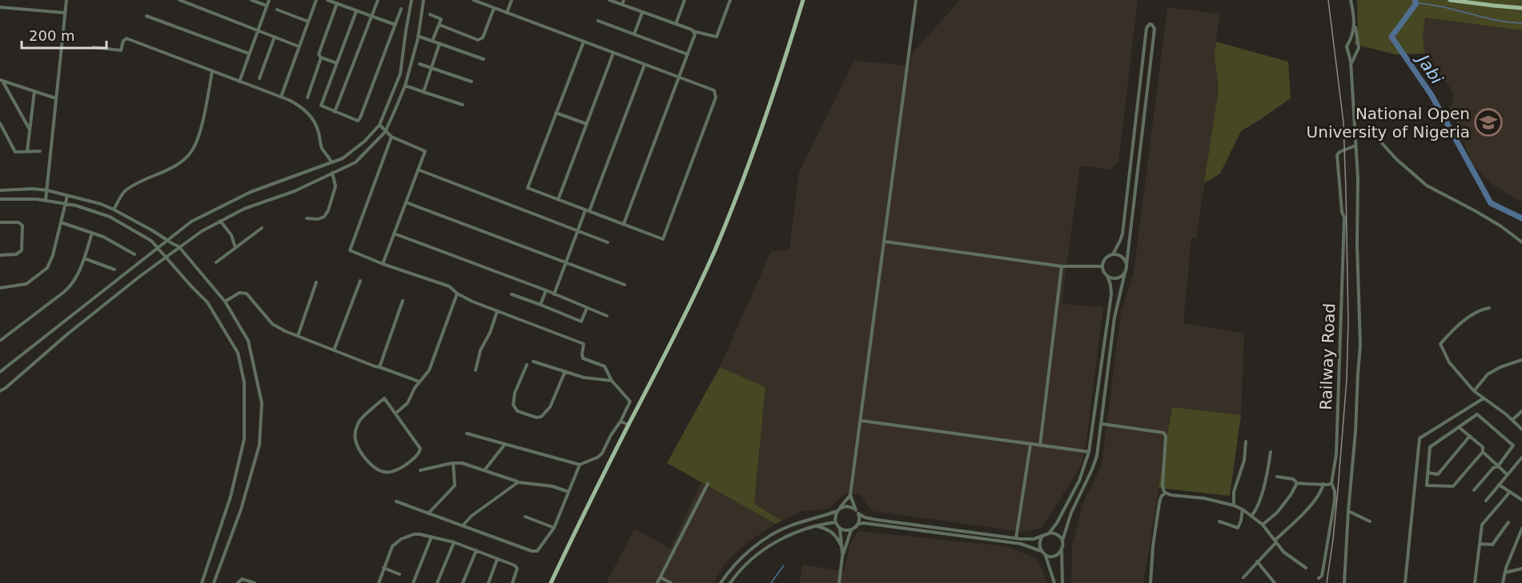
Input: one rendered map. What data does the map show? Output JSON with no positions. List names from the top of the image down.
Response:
{
  "streets": {
    "street": ["Railway Road"]
  },
  "water": ["Jabi"],
  "places": {
    "school or university": ["National Open University of Nigeria"]
  },
  "scale_bar": "200 m"
}
